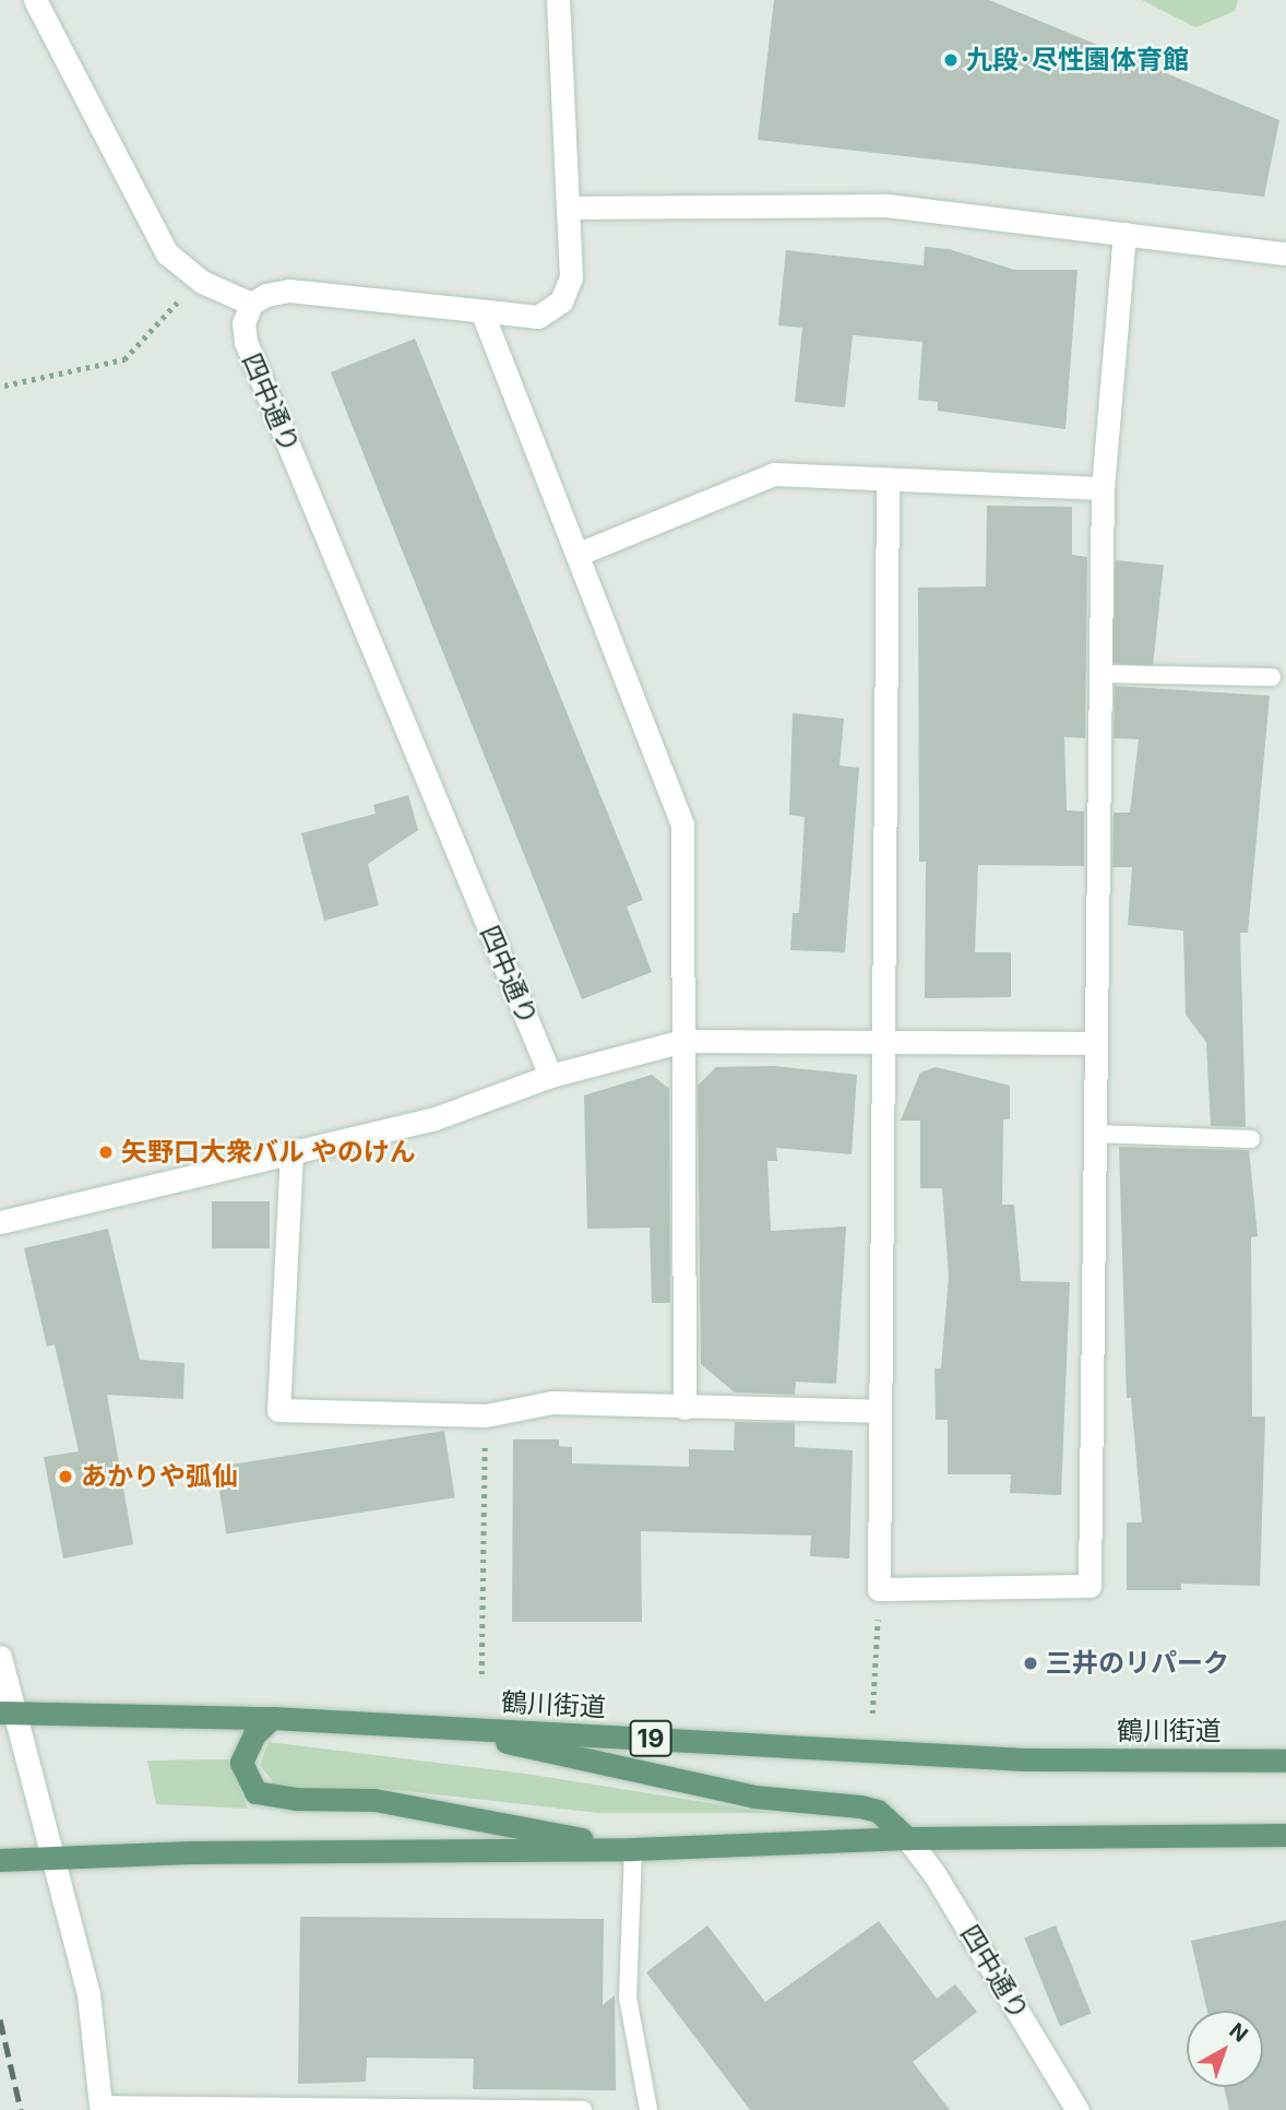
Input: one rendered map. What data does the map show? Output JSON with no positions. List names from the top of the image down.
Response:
{
  "streets": {
    "main road": ["鶴川街道", "19"],
    "street": ["四中通り"]
  },
  "crossings": [
    ["四中通り", "19"],
    ["鶴川街道", "19"]
  ],
  "places": [
    "九段･尽性園体育館",
    "矢野口大衆バル やのけん",
    "あかりや弧仙",
    "三井のリパーク"
  ],
  "north": "top right"
}
